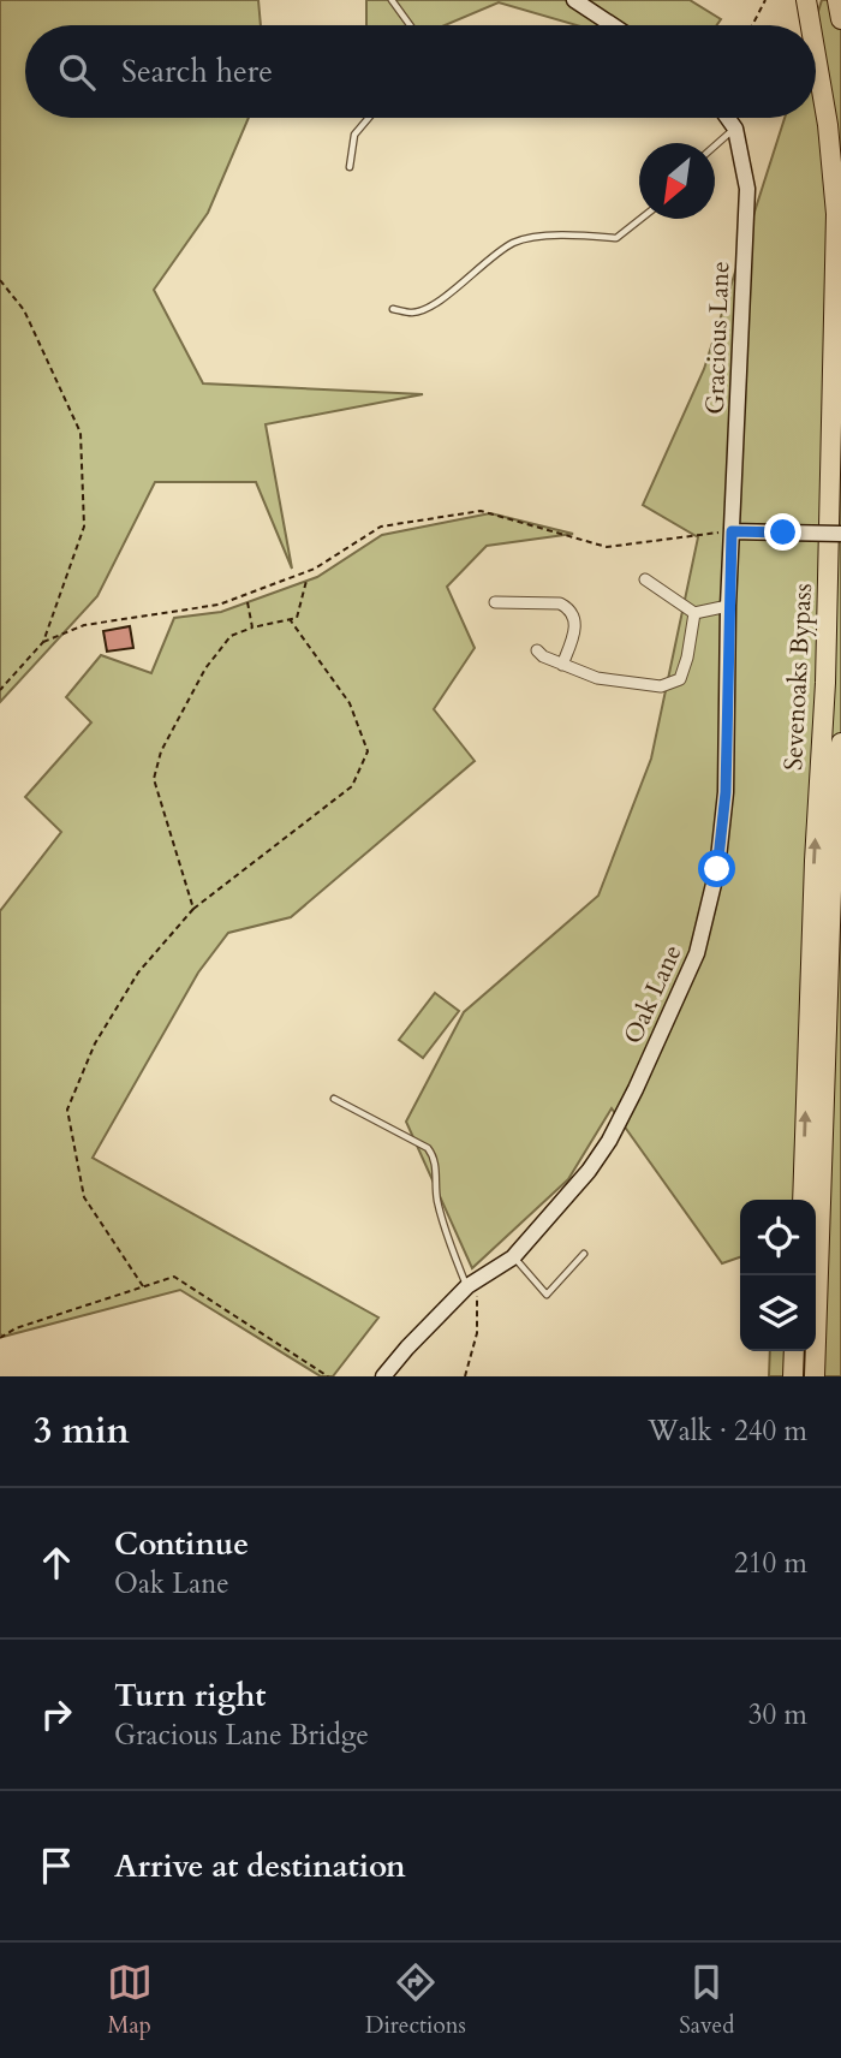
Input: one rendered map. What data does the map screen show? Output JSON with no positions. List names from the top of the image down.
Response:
{
  "streets": {
    "highway": ["Sevenoaks Bypass"],
    "street": ["Gracious Lane", "Oak Lane"]
  },
  "crossings": [
    ["Gracious Lane", "Oak Lane"]
  ],
  "north": "bottom left",
  "page": {
    "search": "Search here",
    "heading": ["3 min", "Walk · 240 m"],
    "list": [
      ["Continue", "Oak Lane", "210 m"],
      ["Turn right", "Gracious Lane Bridge", "30 m"],
      "Arrive at destination"
    ],
    "nav": ["Map", "Directions", "Saved"]
  }
}
